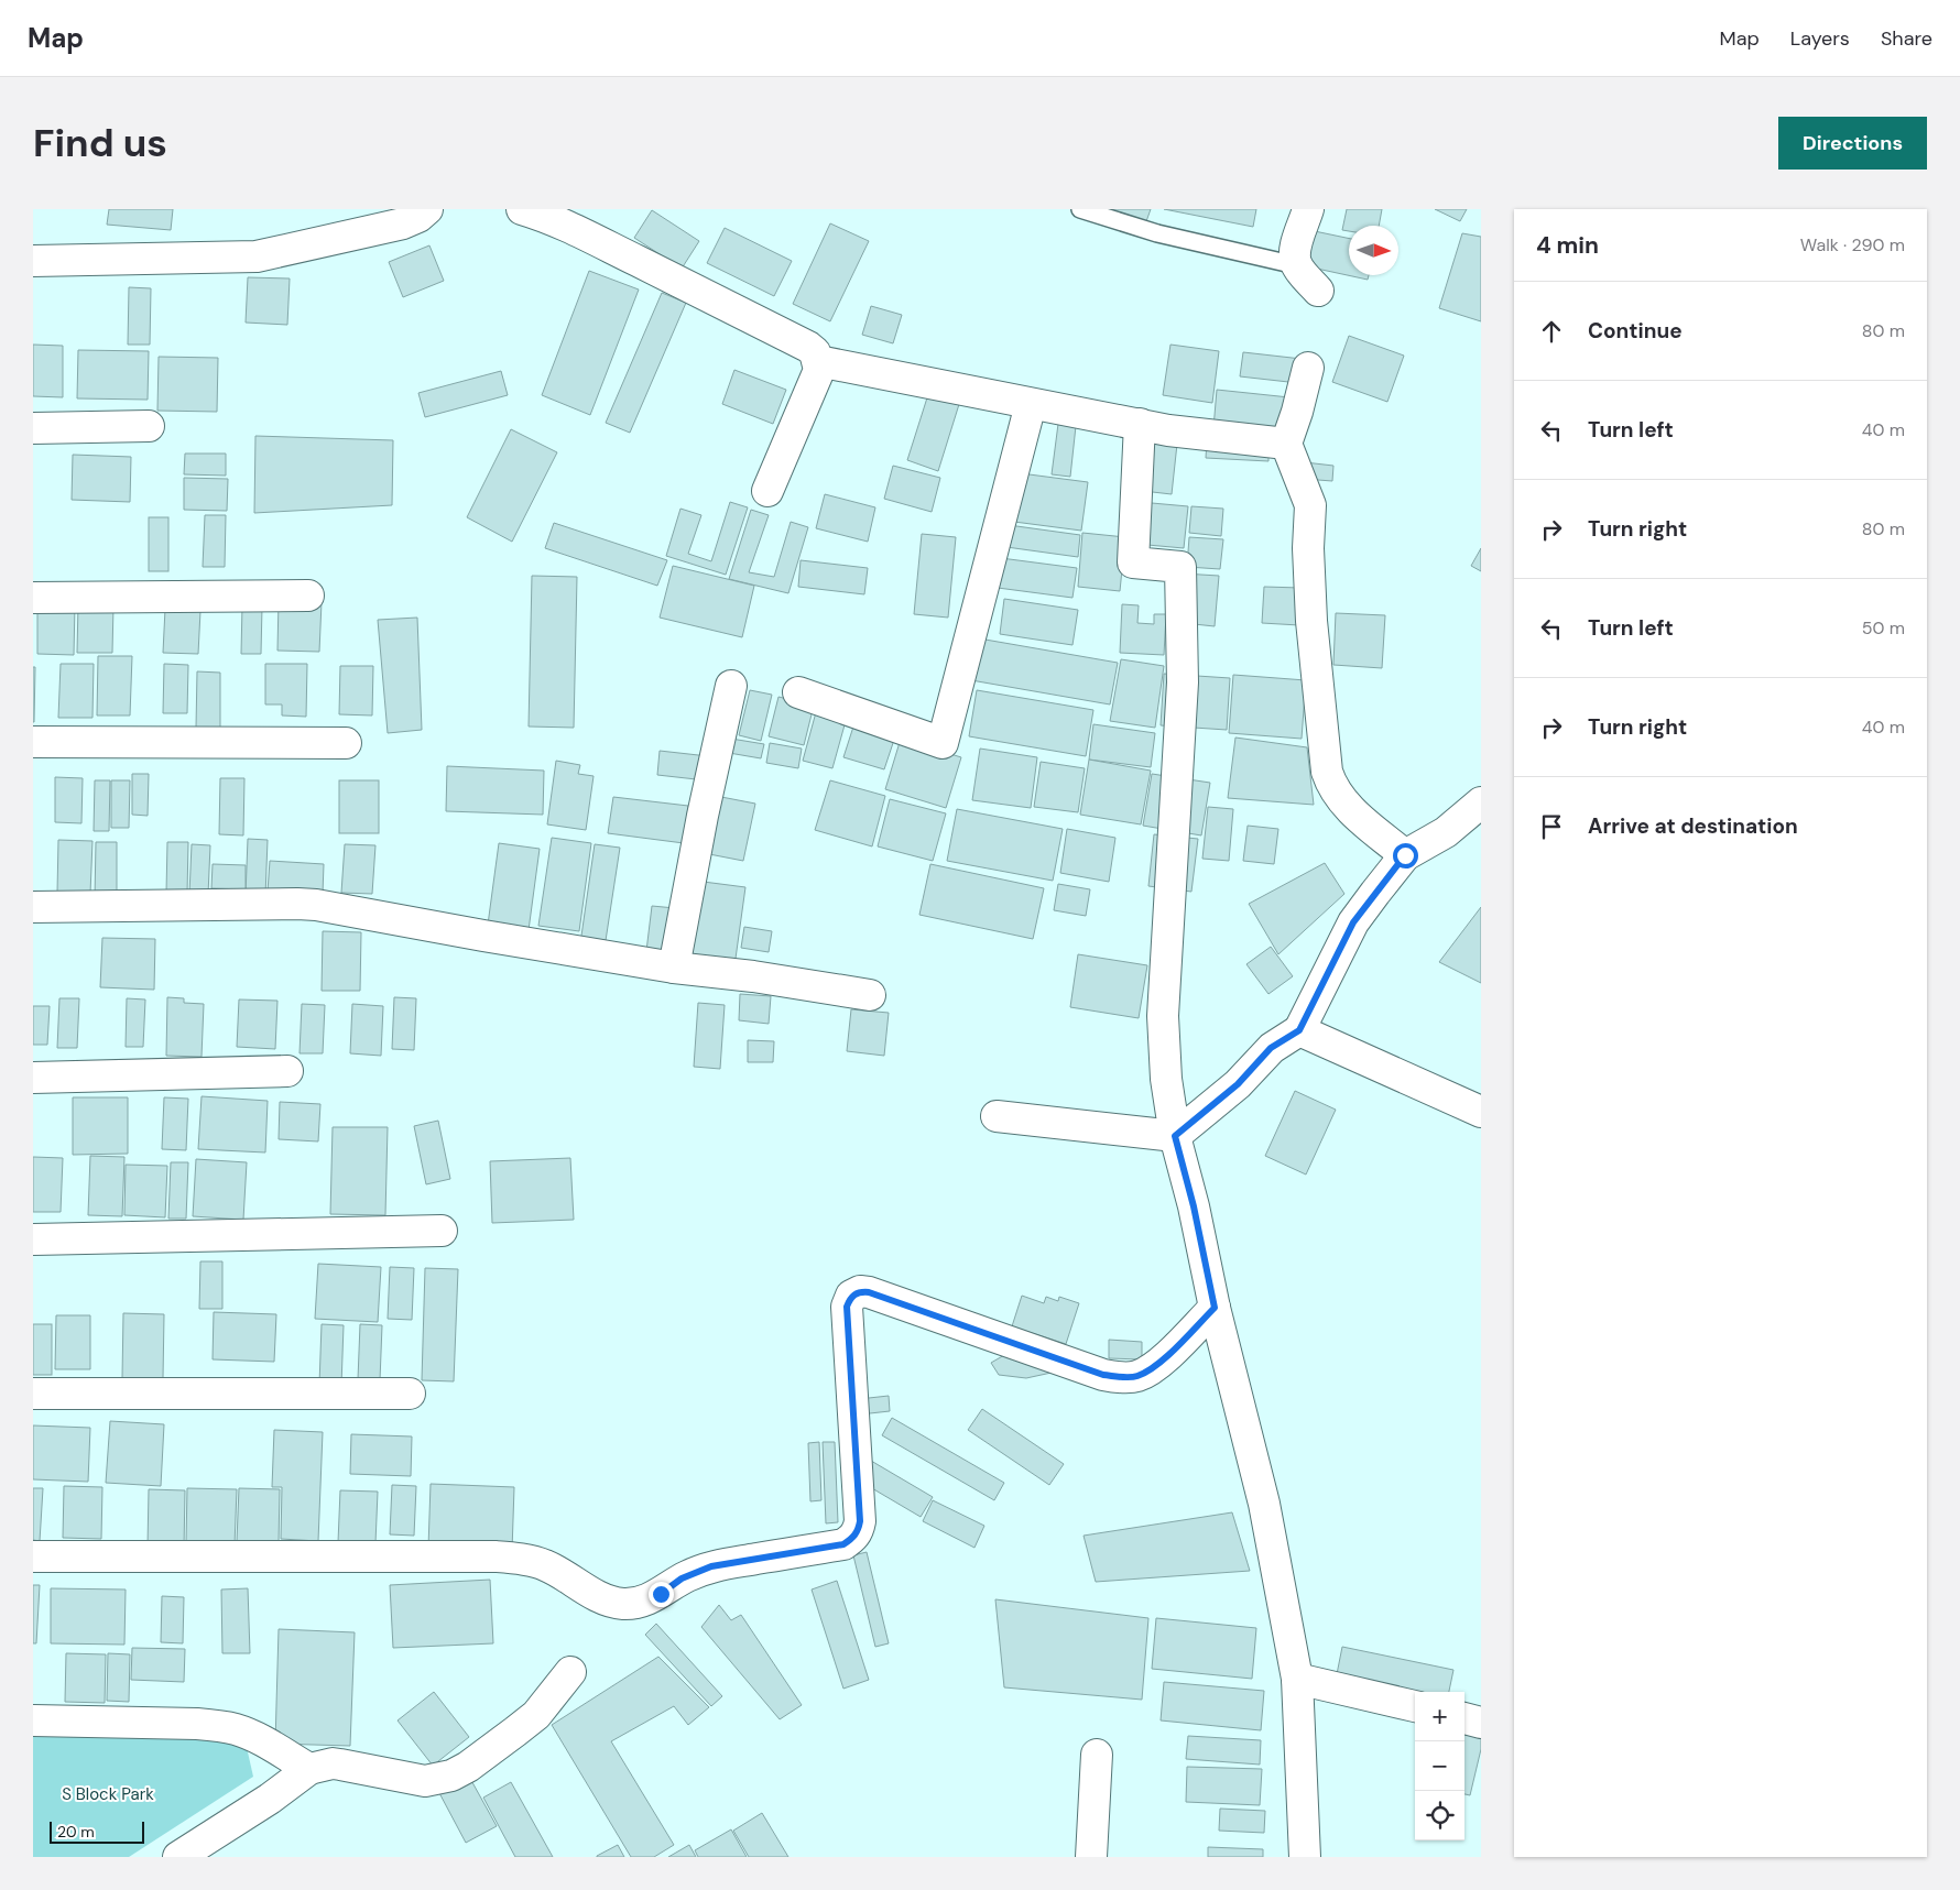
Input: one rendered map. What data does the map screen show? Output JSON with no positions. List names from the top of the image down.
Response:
{
  "parks": ["S Block Park"],
  "scale_bar": "20 m",
  "north": "right",
  "page": {
    "header": "Map",
    "nav": ["Map", "Layers", "Share"],
    "buttons": "Directions",
    "title": "Find us",
    "heading": ["4 min", "Walk · 290 m"],
    "list": [
      ["Continue", "80 m"],
      ["Turn left", "40 m"],
      ["Turn right", "80 m"],
      ["Turn left", "50 m"],
      ["Turn right", "40 m"],
      "Arrive at destination"
    ],
    "map_buttons": ["+", "−"],
    "scale": "20 m"
  }
}
